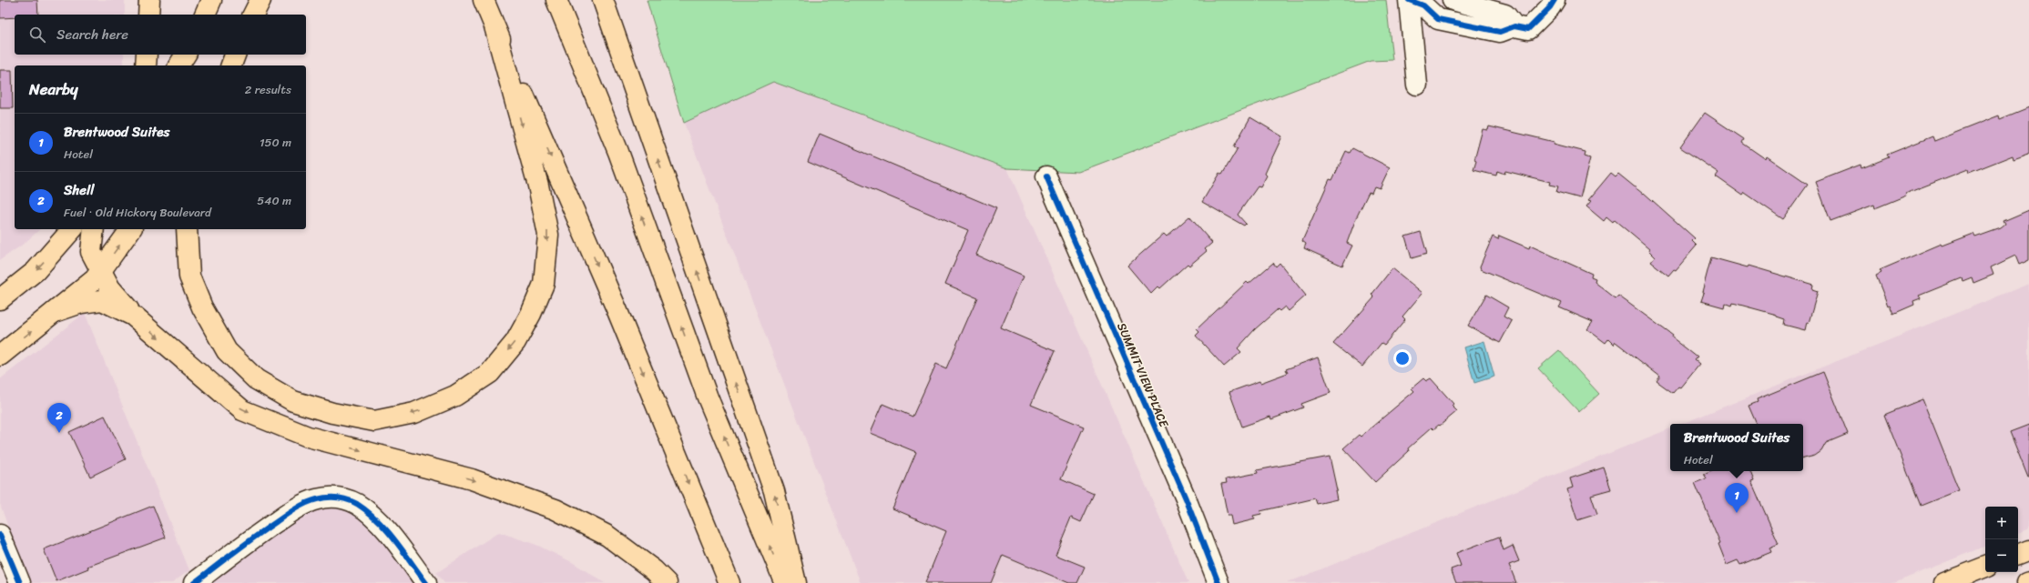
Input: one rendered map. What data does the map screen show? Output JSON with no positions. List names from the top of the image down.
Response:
{
  "streets": {
    "street": ["SUMMIT VIEW PLACE"]
  },
  "page": {
    "search": "Search here",
    "heading": ["Nearby", "2 results"],
    "list": [
      {
        "mark": "1",
        "name": "Brentwood Suites",
        "note": "Hotel",
        "value": "150 m"
      },
      {
        "mark": "2",
        "name": "Shell",
        "note": "Fuel · Old Hickory Boulevard",
        "value": "540 m"
      }
    ],
    "pins": ["2", "1"],
    "popup": ["Brentwood Suites", "Hotel"],
    "map_buttons": ["+", "−"]
  }
}
